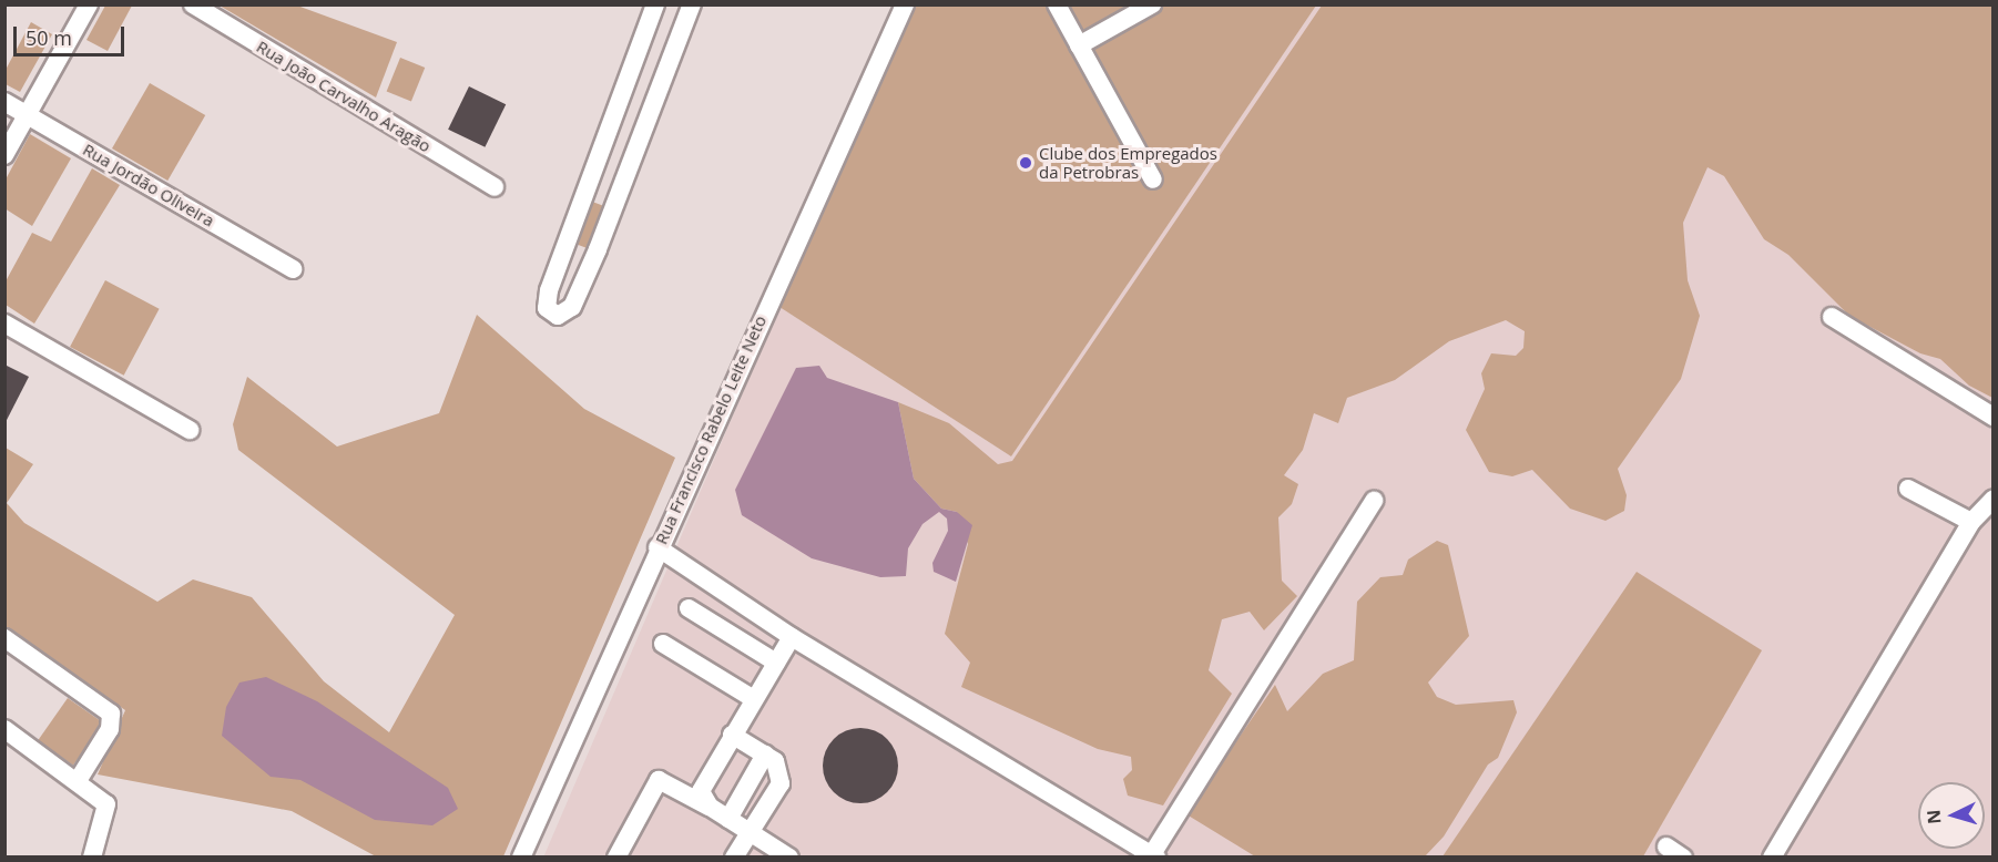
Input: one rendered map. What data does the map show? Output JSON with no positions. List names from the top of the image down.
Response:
{
  "streets": {
    "street": ["Rua João Carvalho Aragão", "Rua Jordão Oliveira", "Rua Francisco Rabelo Leite Neto"]
  },
  "places": ["Clube dos Empregados da Petrobras"],
  "scale_bar": "50 m",
  "north": "left"
}
